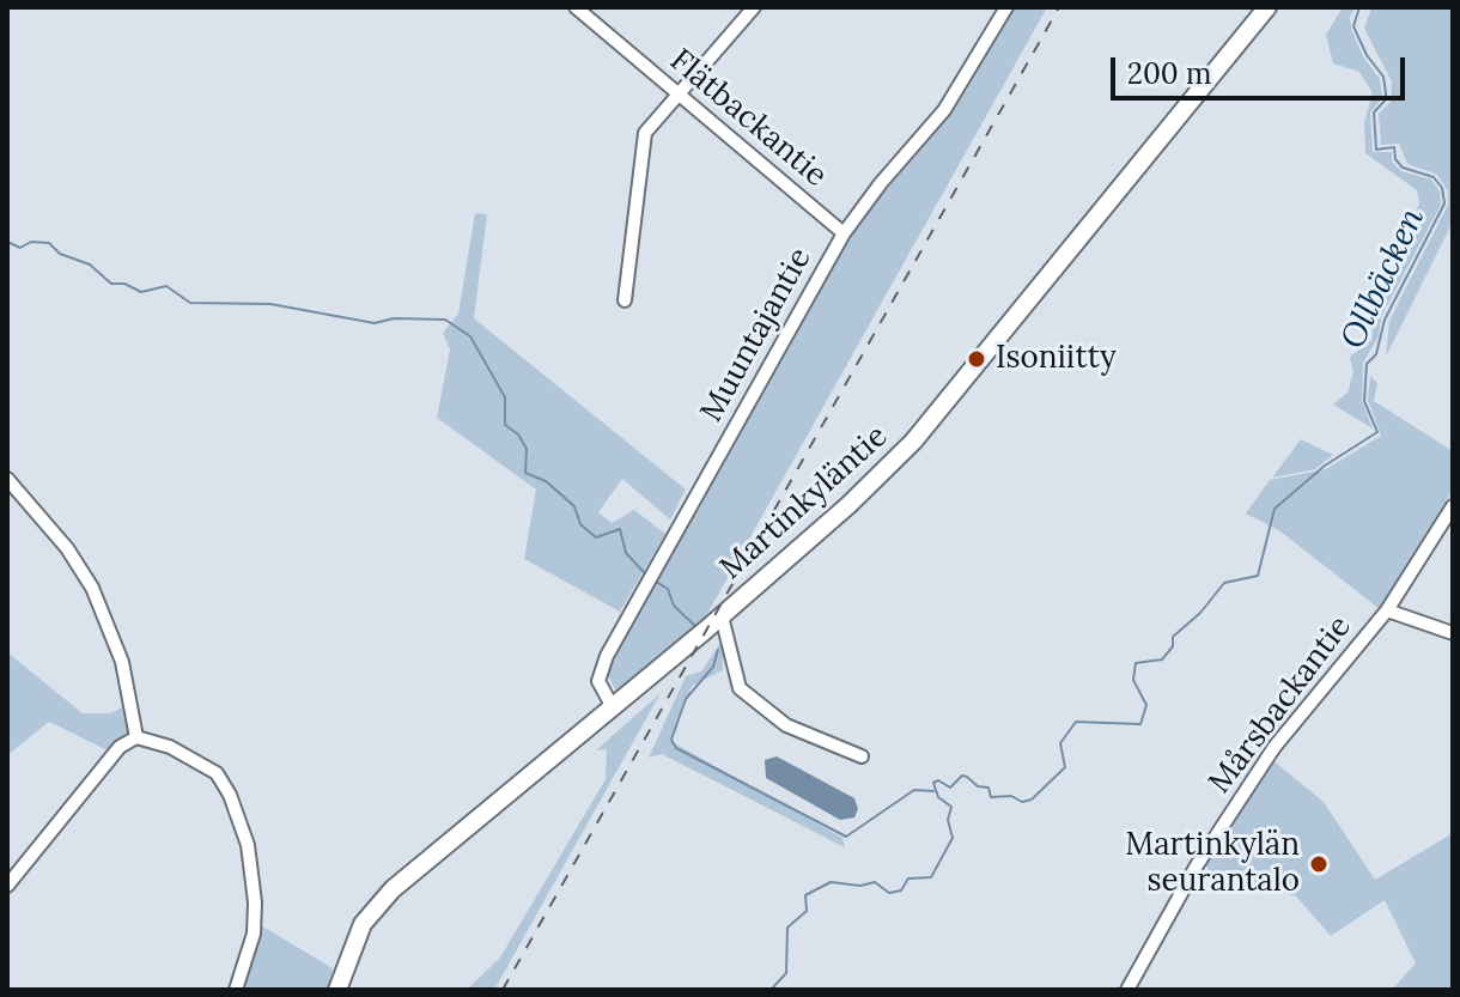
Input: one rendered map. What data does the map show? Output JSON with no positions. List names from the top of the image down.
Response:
{
  "streets": {
    "street": [
      "Flätbackantie",
      "Muuntajantie",
      "Martinkyläntie",
      "Mårsbackantie"
    ]
  },
  "crossings": [
    ["Flätbackantie", "Muuntajantie"],
    ["Muuntajantie", "Martinkyläntie"]
  ],
  "water": ["Ollbäcken"],
  "places": ["Isoniitty", "Martinkylän seurantalo"],
  "scale_bar": "200 m"
}
